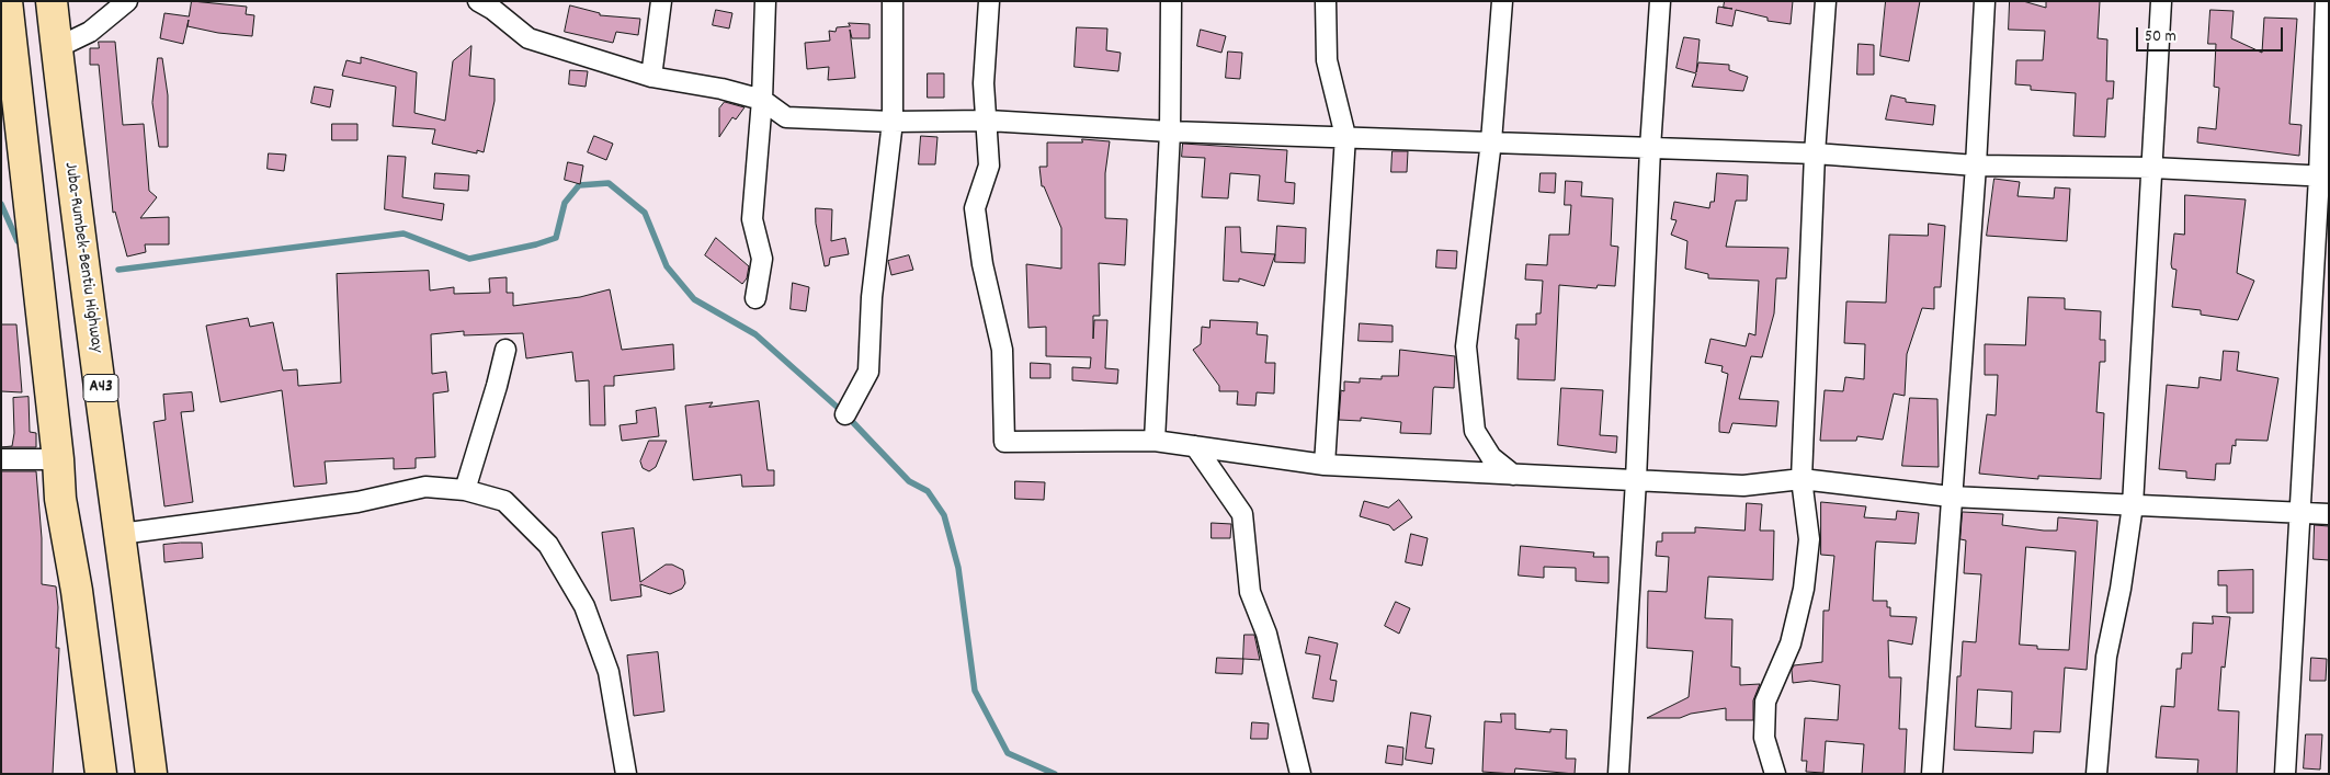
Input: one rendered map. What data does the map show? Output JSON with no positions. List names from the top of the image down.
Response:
{
  "streets": {
    "highway": ["Juba-Rumbek-Bentiu Highway", "A43"]
  },
  "scale_bar": "50 m"
}
